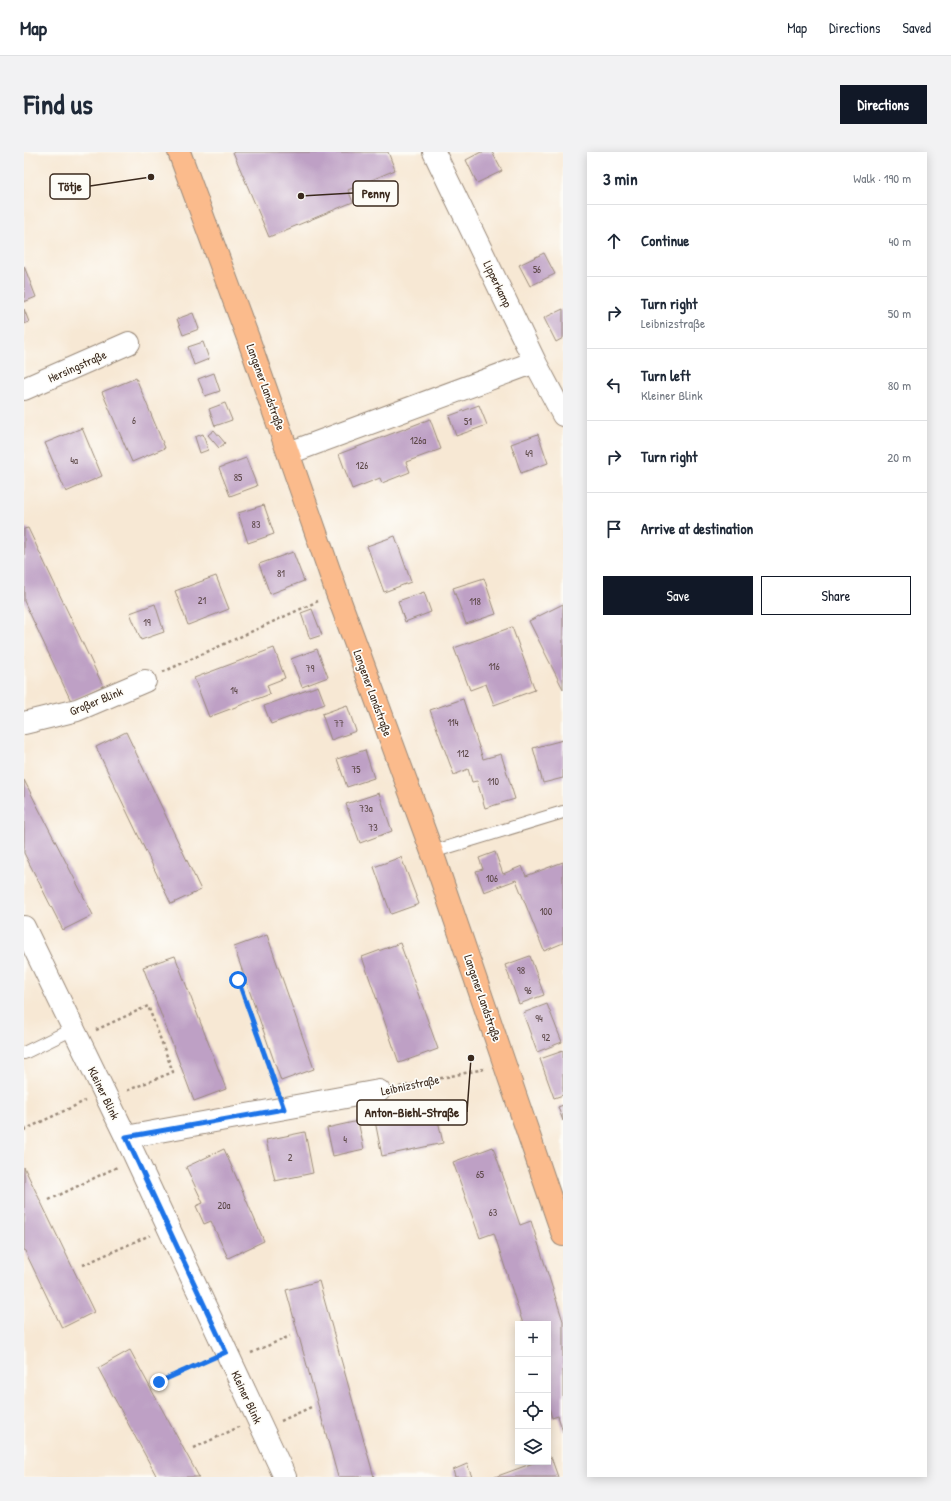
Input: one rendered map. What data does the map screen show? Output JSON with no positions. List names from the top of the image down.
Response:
{
  "streets": {
    "main road": ["Langener Landstraße"],
    "street": [
      "Lipperkamp",
      "Hersingstraße",
      "Großer Blink",
      "Leibnizstraße",
      "Kleiner Blink"
    ]
  },
  "crossings": [
    ["Langener Landstraße", "Leibnizstraße"],
    ["Leibnizstraße", "Kleiner Blink"]
  ],
  "places": ["Tötje", "Penny", "Anton-Biehl-Straße"],
  "house_numbers": [
    "56",
    "6",
    "51",
    "126a",
    "49",
    "4a",
    "126",
    "85",
    "83",
    "81",
    "21",
    "118",
    "19",
    "116",
    "79",
    "14",
    "114",
    "77",
    "112",
    "75",
    "110",
    "73a",
    "73",
    "106",
    "100",
    "98",
    "96",
    "94",
    "92",
    "4",
    "2",
    "65",
    "20a",
    "63"
  ],
  "page": {
    "header": "Map",
    "nav": ["Map", "Directions", "Saved"],
    "title": "Find us",
    "buttons": [
      "Directions",
      ["Save", "Share"]
    ],
    "heading": ["3 min", "Walk · 190 m"],
    "list": [
      ["Continue", "40 m"],
      ["Turn right", "Leibnizstraße", "50 m"],
      ["Turn left", "Kleiner Blink", "80 m"],
      ["Turn right", "20 m"],
      "Arrive at destination"
    ],
    "map_buttons": ["+", "−"]
  }
}
